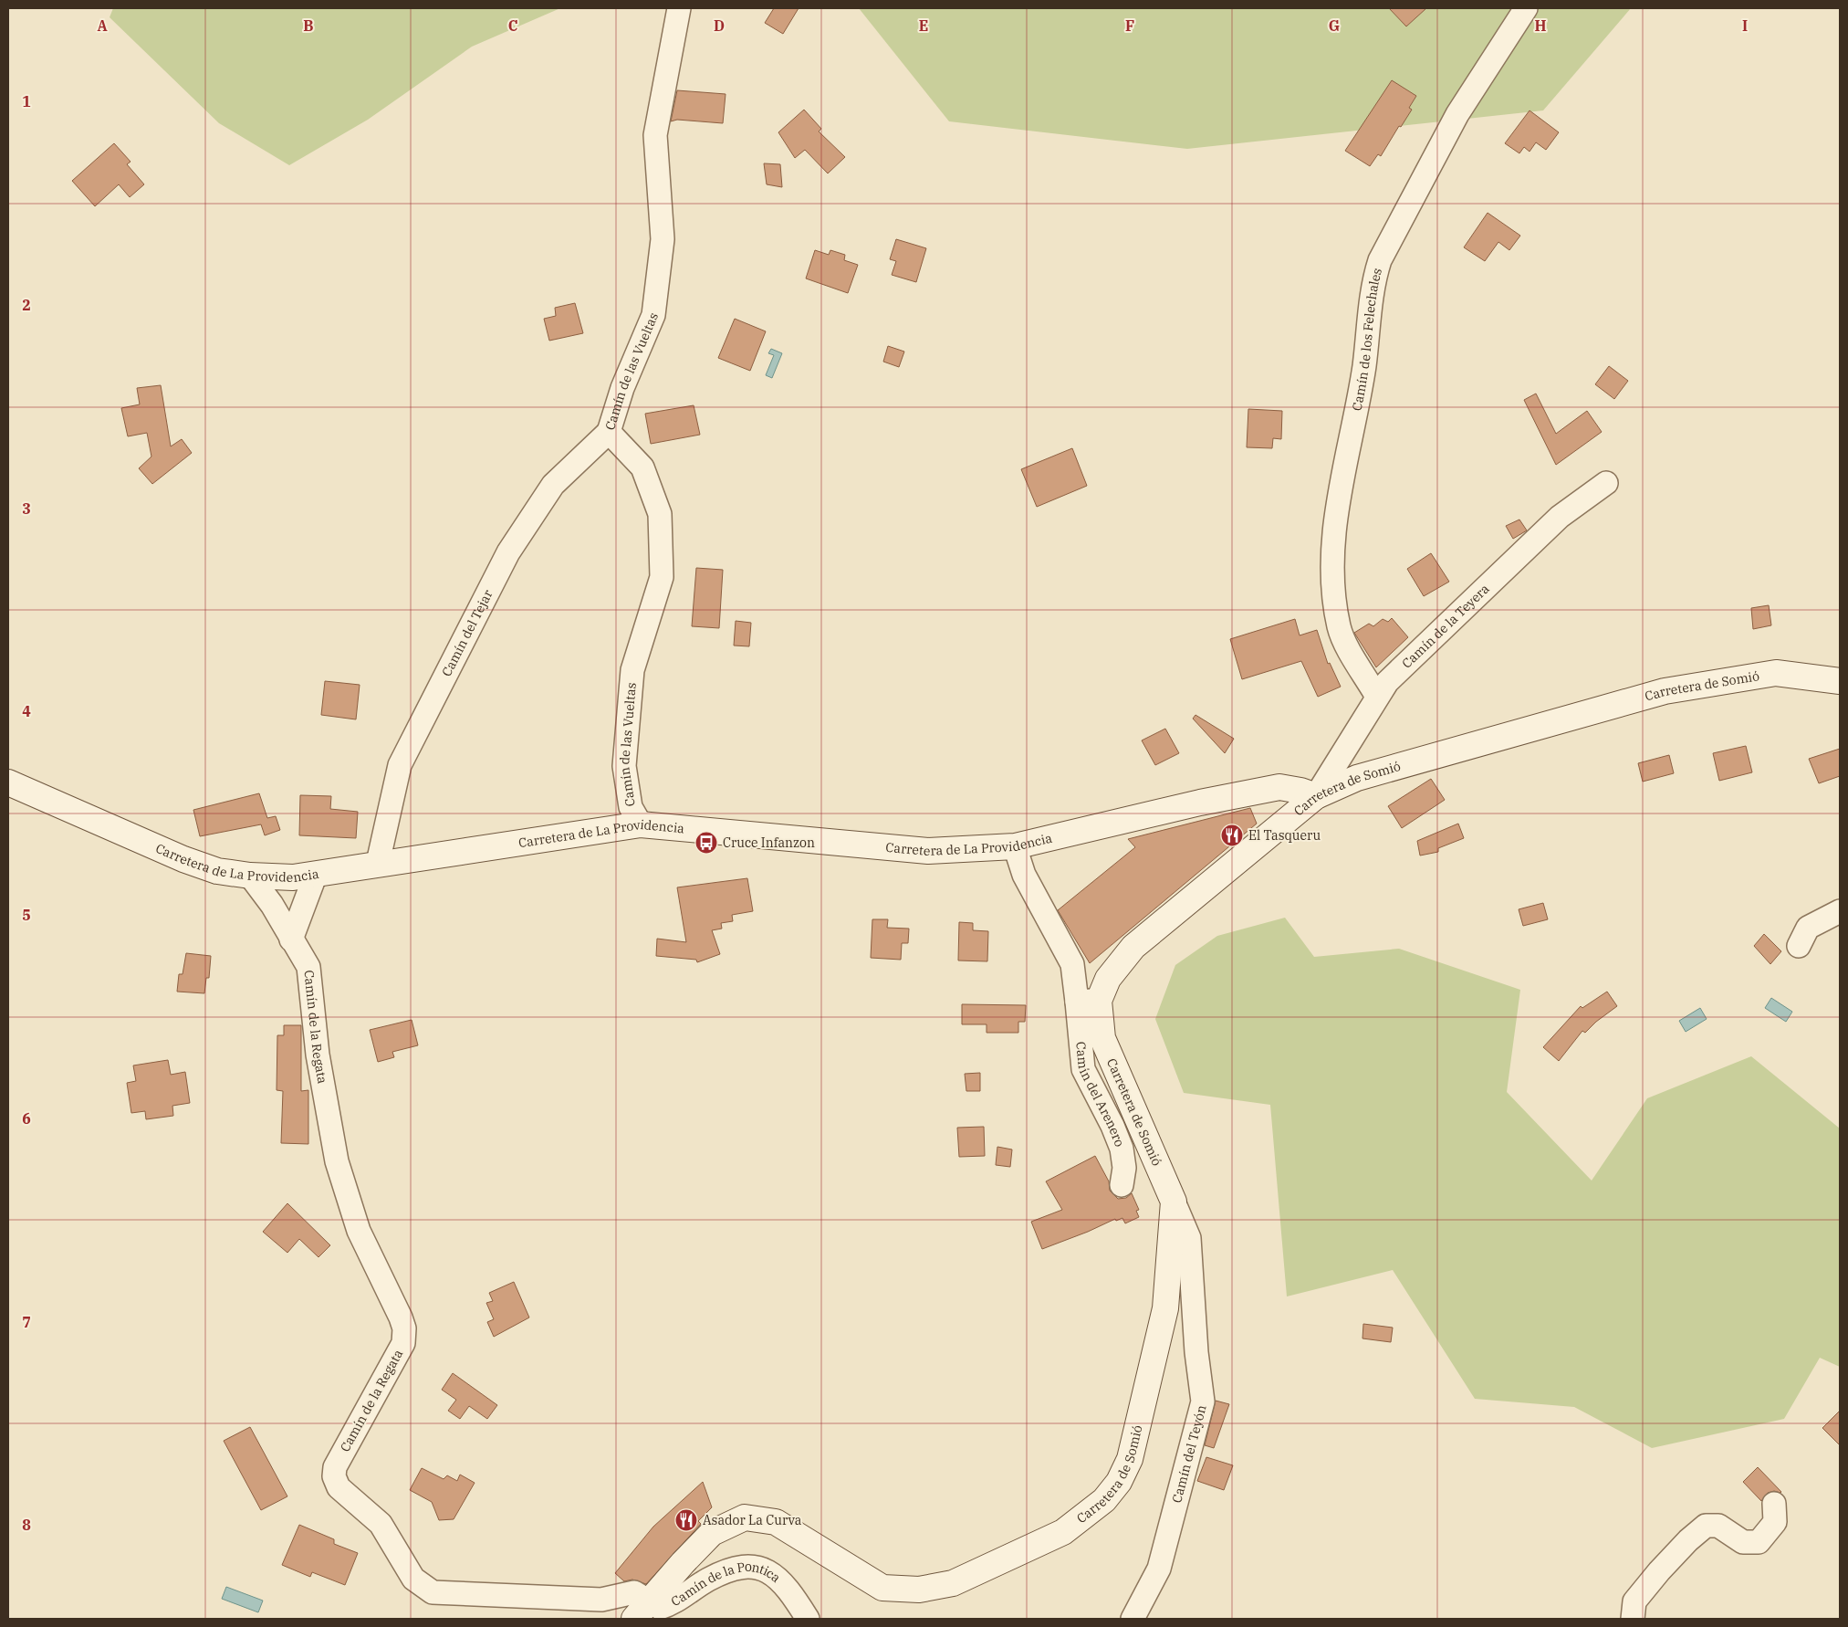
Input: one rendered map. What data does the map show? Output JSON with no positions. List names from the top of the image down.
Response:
{
  "streets": {
    "street": [
      "Camín de los Felechales",
      "Camín de las Vueltas",
      "Camín de la Teyera",
      "Camín del Tejar",
      "Carretera de Somió",
      "Carretera de La Providencia",
      "Camín de la Regata",
      "Camín del Arenero",
      "Camín del Teyón",
      "Camín de la Pontica"
    ]
  },
  "crossings": [
    ["Camín de los Felechales", "Camín de la Teyera"],
    ["Camín de las Vueltas", "Camín del Tejar"],
    ["Camín de las Vueltas", "Carretera de La Providencia"],
    ["Camín de la Teyera", "Carretera de Somió"],
    ["Camín de la Teyera", "Carretera de La Providencia"],
    ["Camín del Tejar", "Carretera de La Providencia"],
    ["Carretera de Somió", "Carretera de La Providencia"],
    ["Carretera de Somió", "Camín de la Regata"],
    ["Carretera de Somió", "Camín del Arenero"],
    ["Carretera de Somió", "Camín del Teyón"],
    ["Carretera de Somió", "Camín de la Pontica"],
    ["Carretera de La Providencia", "Camín de la Regata"],
    ["Carretera de La Providencia", "Camín del Arenero"],
    ["Camín de la Regata", "Camín de la Pontica"]
  ],
  "places": {
    "restaurant": ["El Tasqueru", "Asador La Curva"],
    "bus stop": ["Cruce Infanzon"]
  },
  "grid": {
    "columns": [
      "A",
      "B",
      "C",
      "D",
      "E",
      "F",
      "G",
      "H",
      "I"
    ],
    "rows": [
      "1",
      "2",
      "3",
      "4",
      "5",
      "6",
      "7",
      "8"
    ]
  }
}
